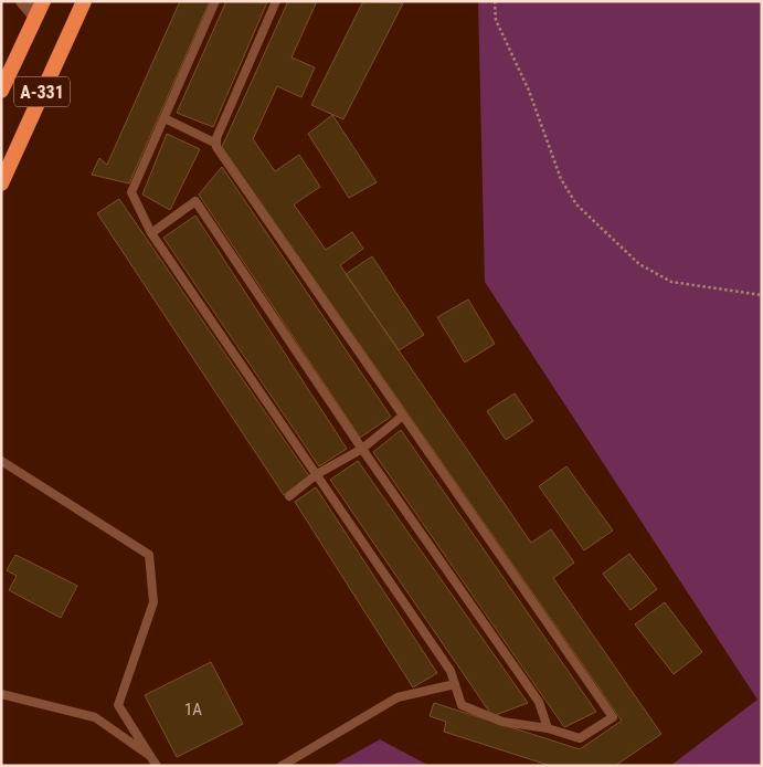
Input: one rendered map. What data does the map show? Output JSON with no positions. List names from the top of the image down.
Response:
{
  "streets": {
    "highway": ["А-331"]
  },
  "house_numbers": ["1А"]
}
